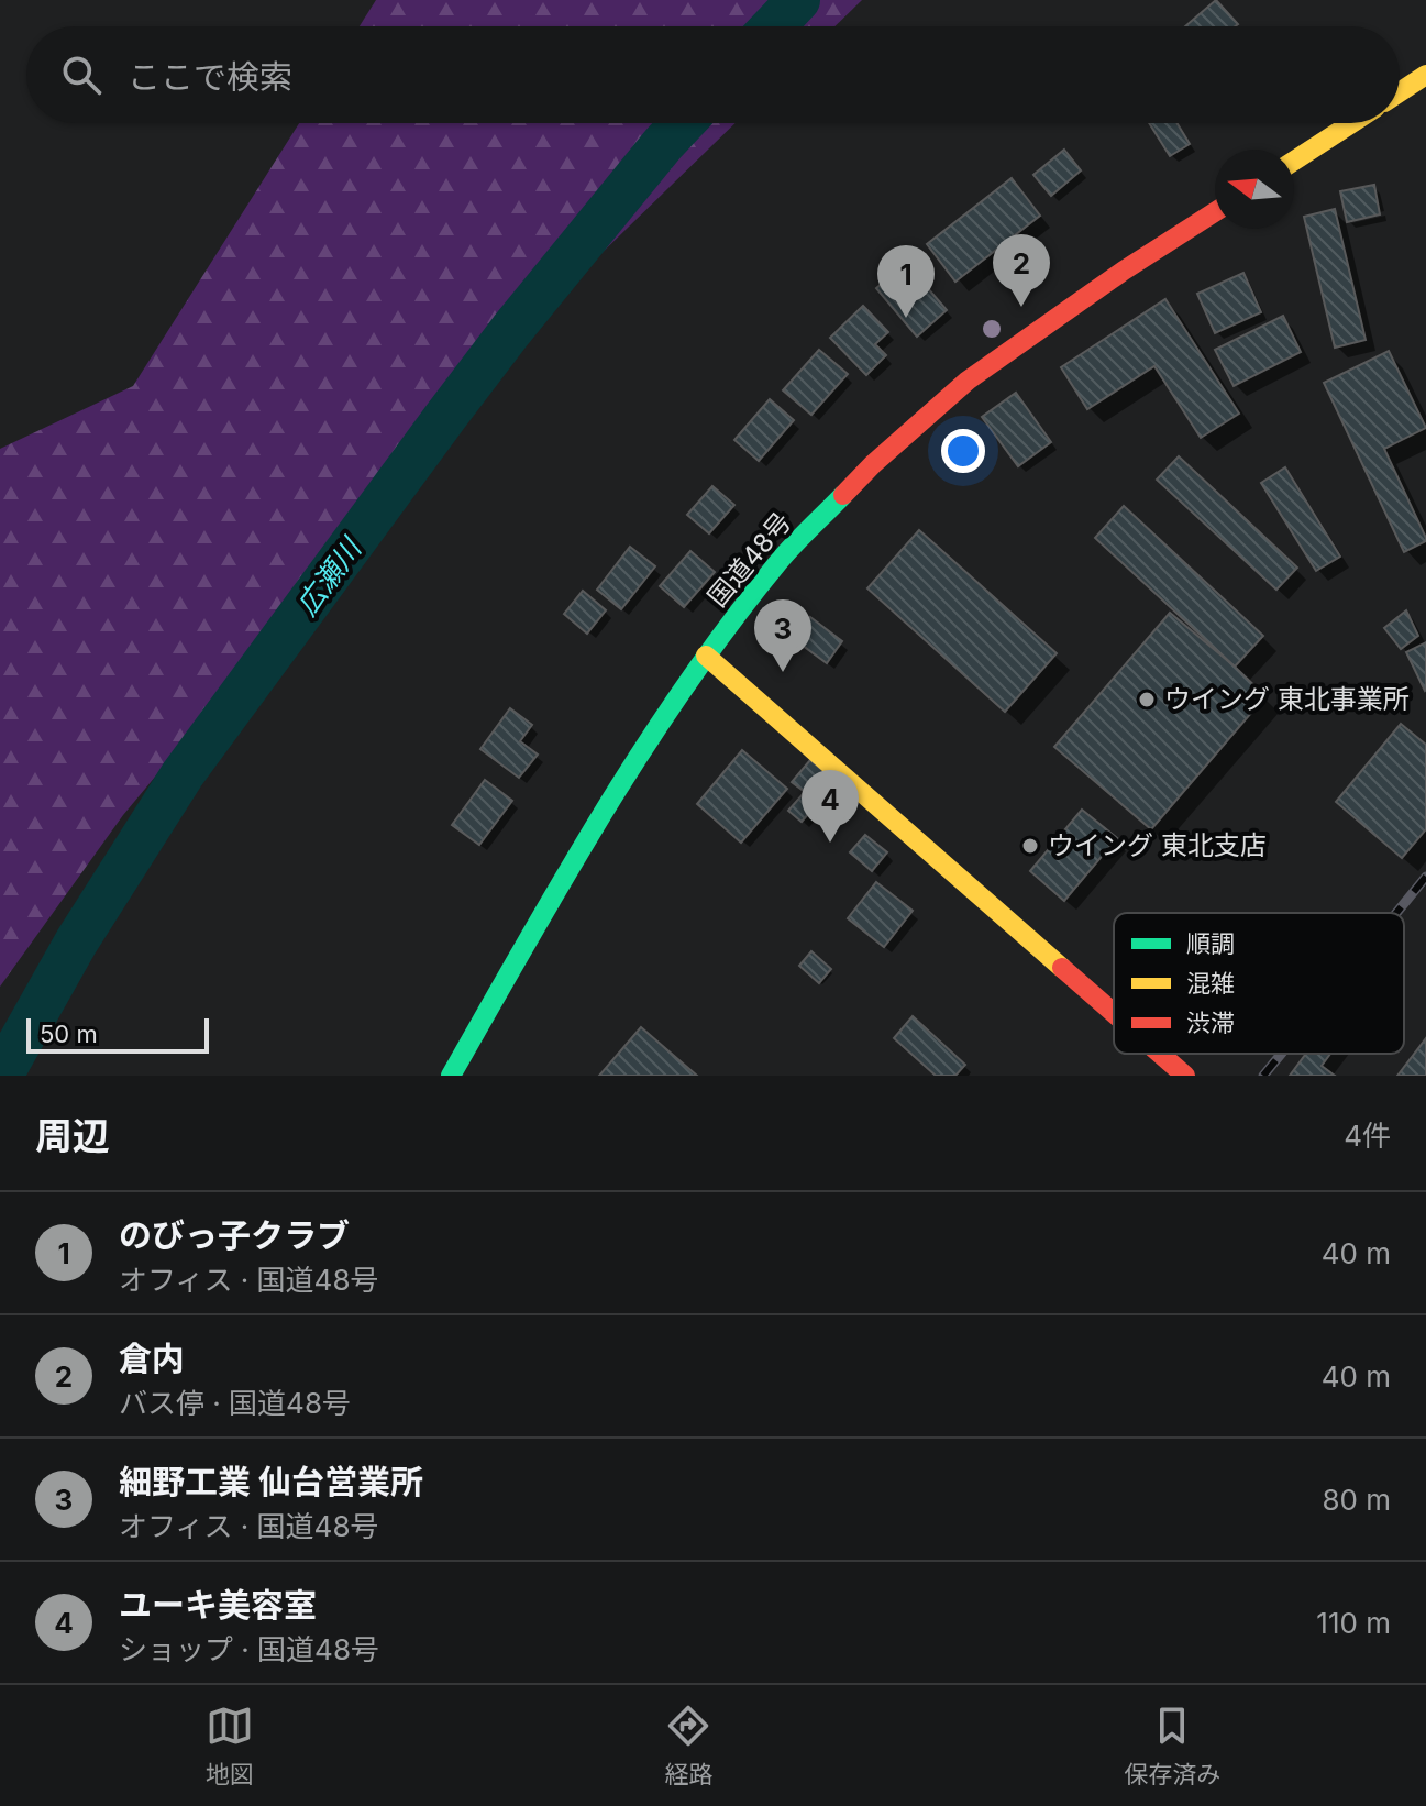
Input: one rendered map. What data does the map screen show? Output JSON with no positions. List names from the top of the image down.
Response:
{
  "streets": {
    "main road": ["国道48号"]
  },
  "water": ["広瀬川"],
  "places": ["ウイング 東北事業所", "ウイング 東北支店"],
  "legend": ["順調", "混雑", "渋滞"],
  "scale_bar": "50 m",
  "north": "left",
  "page": {
    "search": "ここで検索",
    "pins": [
      "2",
      "1",
      "3",
      "4"
    ],
    "scale": "50 m",
    "heading": ["周辺", "4件"],
    "list": [
      {
        "mark": "1",
        "name": "のびっ子クラブ",
        "note": "オフィス · 国道48号",
        "value": "40 m"
      },
      {
        "mark": "2",
        "name": "倉内",
        "note": "バス停 · 国道48号",
        "value": "40 m"
      },
      {
        "mark": "3",
        "name": "細野工業 仙台営業所",
        "note": "オフィス · 国道48号",
        "value": "80 m"
      },
      {
        "mark": "4",
        "name": "ユーキ美容室",
        "note": "ショップ · 国道48号",
        "value": "110 m"
      }
    ],
    "nav": ["地図", "経路", "保存済み"]
  }
}
